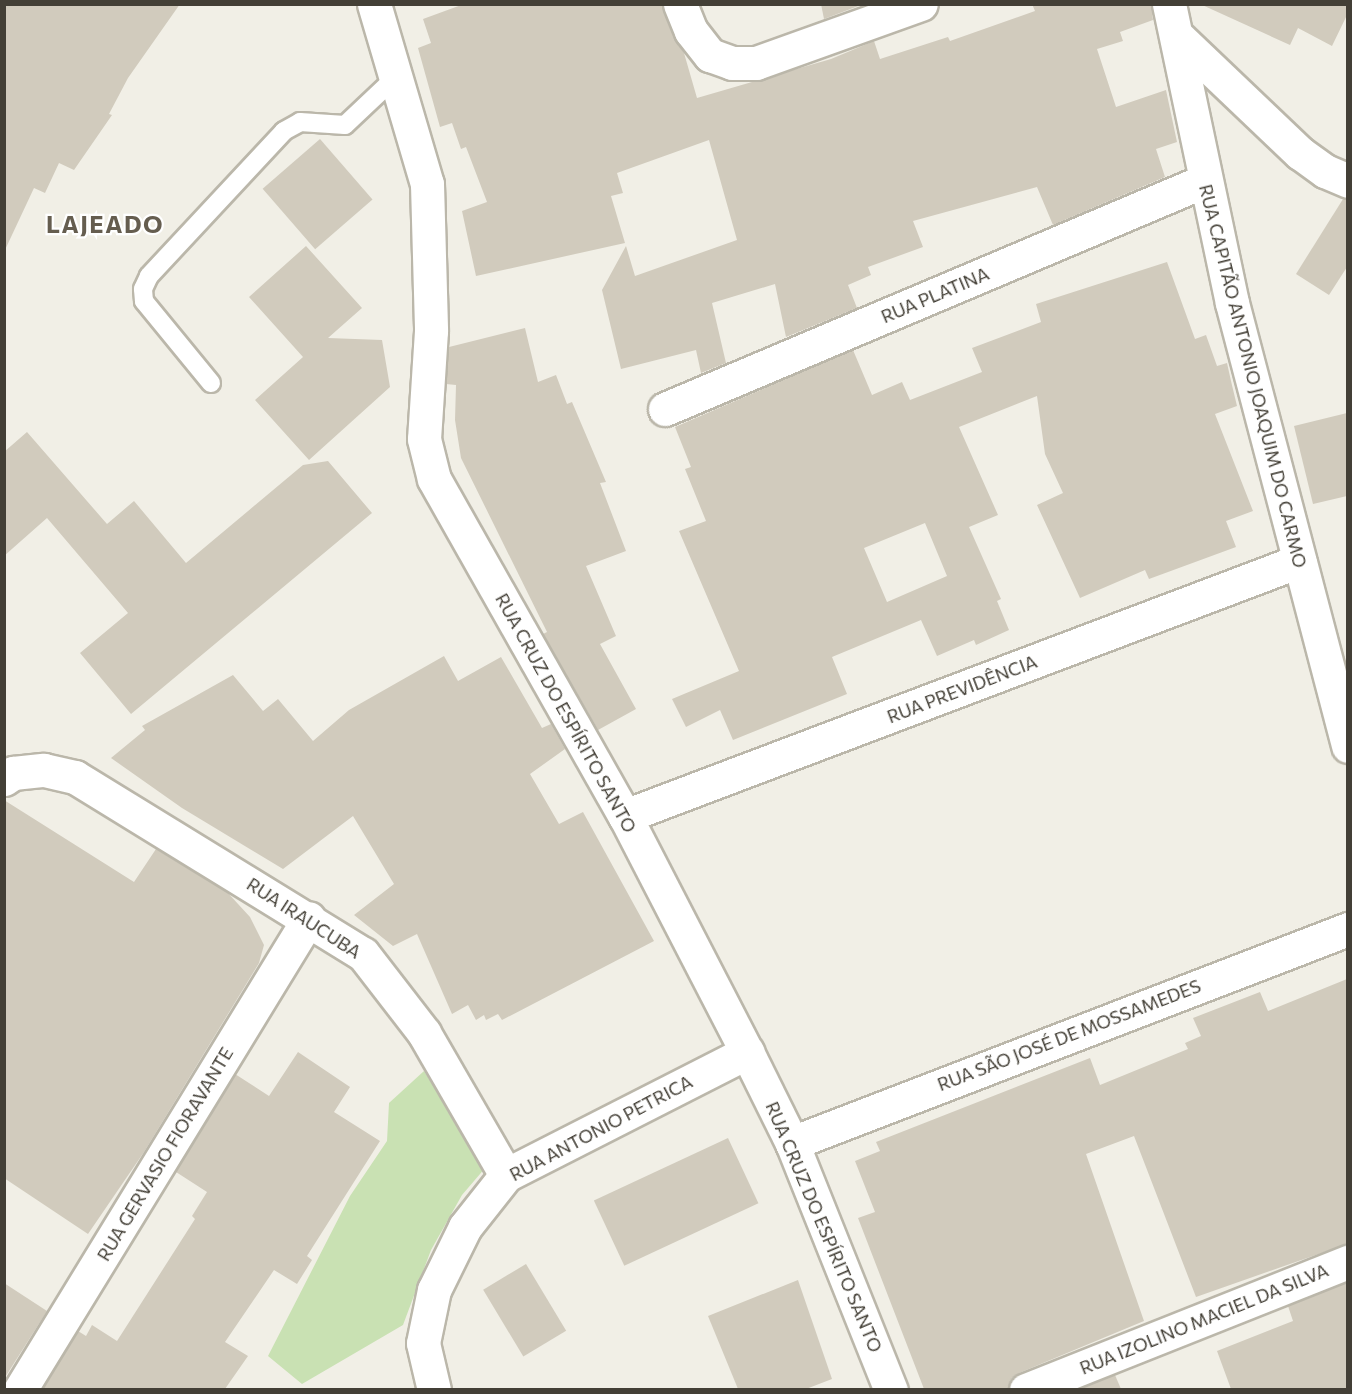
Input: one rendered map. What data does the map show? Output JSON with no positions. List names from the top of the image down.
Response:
{
  "streets": {
    "street": [
      "RUA PLATINA",
      "RUA CAPITÃO ANTONIO JOAQUIM DO CARMO",
      "RUA PREVIDÊNCIA",
      "RUA CRUZ DO ESPÍRITO SANTO",
      "RUA IRAUCUBA",
      "RUA SÃO JOSÉ DE MOSSAMEDES",
      "RUA ANTONIO PETRICA",
      "RUA GERVASIO FIORAVANTE",
      "RUA IZOLINO MACIEL DA SILVA"
    ]
  },
  "crossings": [
    ["RUA PLATINA", "RUA CAPITÃO ANTONIO JOAQUIM DO CARMO"],
    ["RUA CAPITÃO ANTONIO JOAQUIM DO CARMO", "RUA PREVIDÊNCIA"],
    ["RUA PREVIDÊNCIA", "RUA CRUZ DO ESPÍRITO SANTO"],
    ["RUA CRUZ DO ESPÍRITO SANTO", "RUA SÃO JOSÉ DE MOSSAMEDES"],
    ["RUA CRUZ DO ESPÍRITO SANTO", "RUA ANTONIO PETRICA"],
    ["RUA IRAUCUBA", "RUA ANTONIO PETRICA"],
    ["RUA IRAUCUBA", "RUA GERVASIO FIORAVANTE"]
  ],
  "districts": ["LAJEADO"]
}
